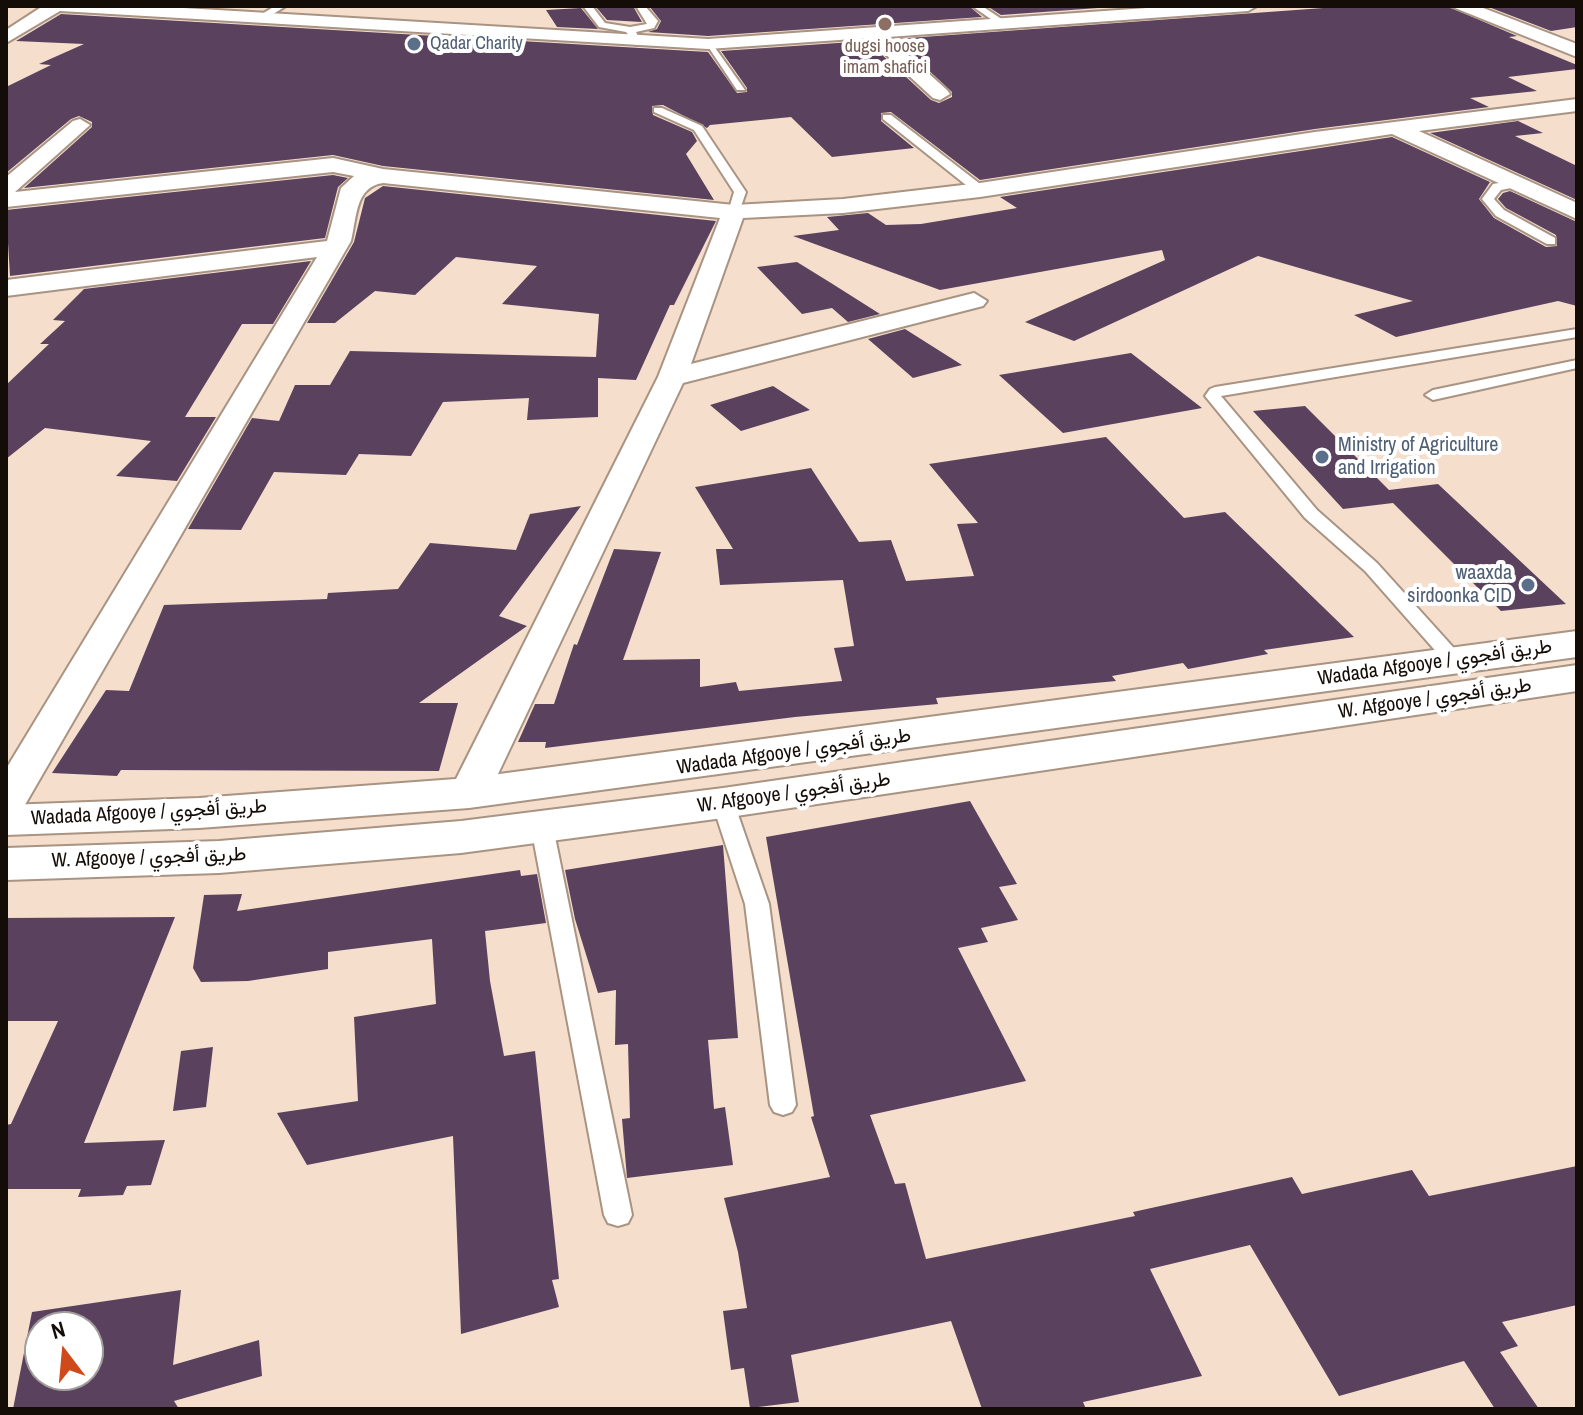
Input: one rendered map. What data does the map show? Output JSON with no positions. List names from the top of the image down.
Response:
{
  "streets": {
    "main road": ["Wadada Afgooye / طريق أفجوي", "W. Afgooye / طريق أفجوي"]
  },
  "places": [
    "dugsi hoose imam shafici",
    "Qadar Charity",
    "Ministry of Agriculture and Irrigation",
    "waaxda sirdoonka CID"
  ],
  "north": "top"
}
